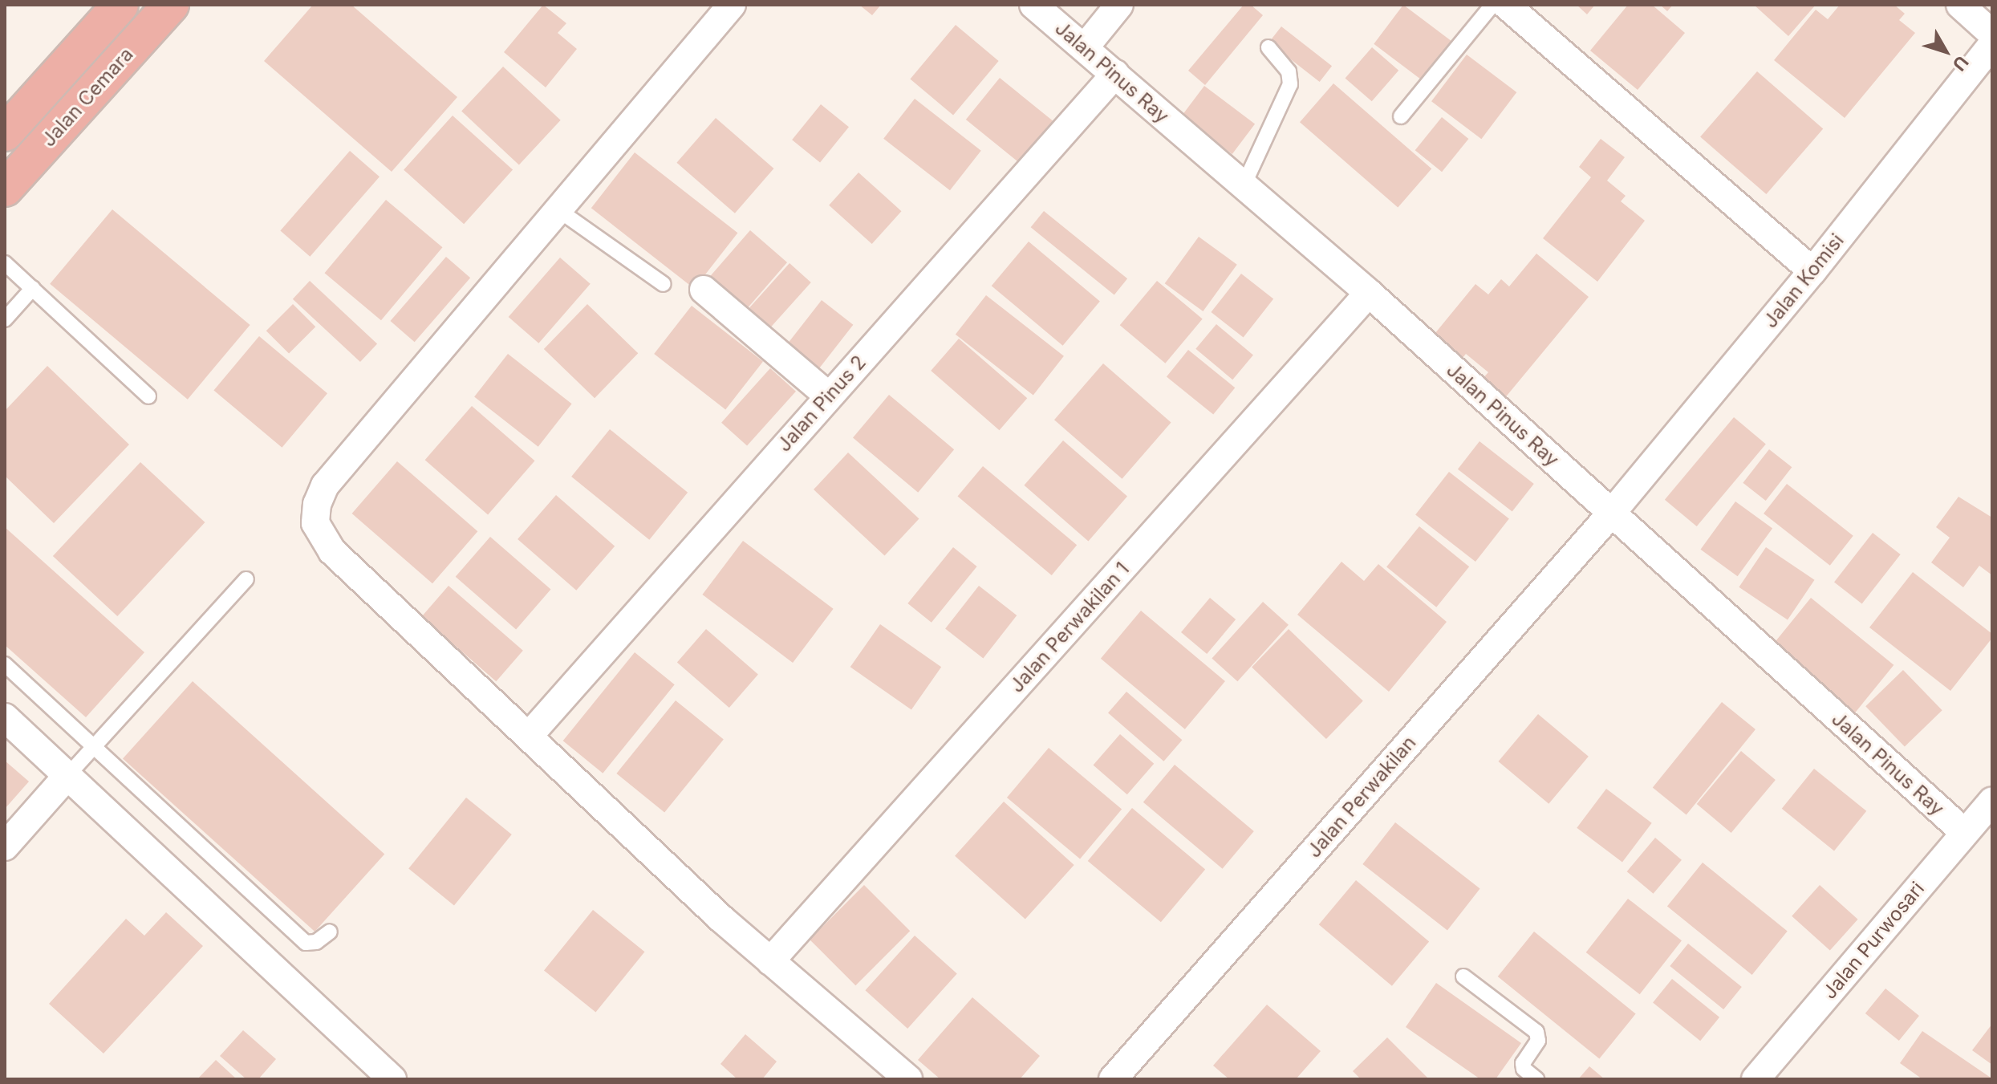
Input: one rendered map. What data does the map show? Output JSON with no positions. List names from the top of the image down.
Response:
{
  "streets": {
    "highway": ["Jalan Cemara"],
    "street": [
      "Jalan Pinus Ray",
      "Jalan Komisi",
      "Jalan Pinus 2",
      "Jalan Perwakilan 1",
      "Jalan Perwakilan",
      "Jalan Purwosari"
    ]
  },
  "crossings": [
    ["Jalan Pinus Ray", "Jalan Komisi"],
    ["Jalan Pinus Ray", "Jalan Pinus 2"],
    ["Jalan Pinus Ray", "Jalan Perwakilan 1"],
    ["Jalan Pinus Ray", "Jalan Perwakilan"],
    ["Jalan Pinus Ray", "Jalan Purwosari"],
    ["Jalan Komisi", "Jalan Perwakilan"]
  ],
  "north": "bottom right"
}
